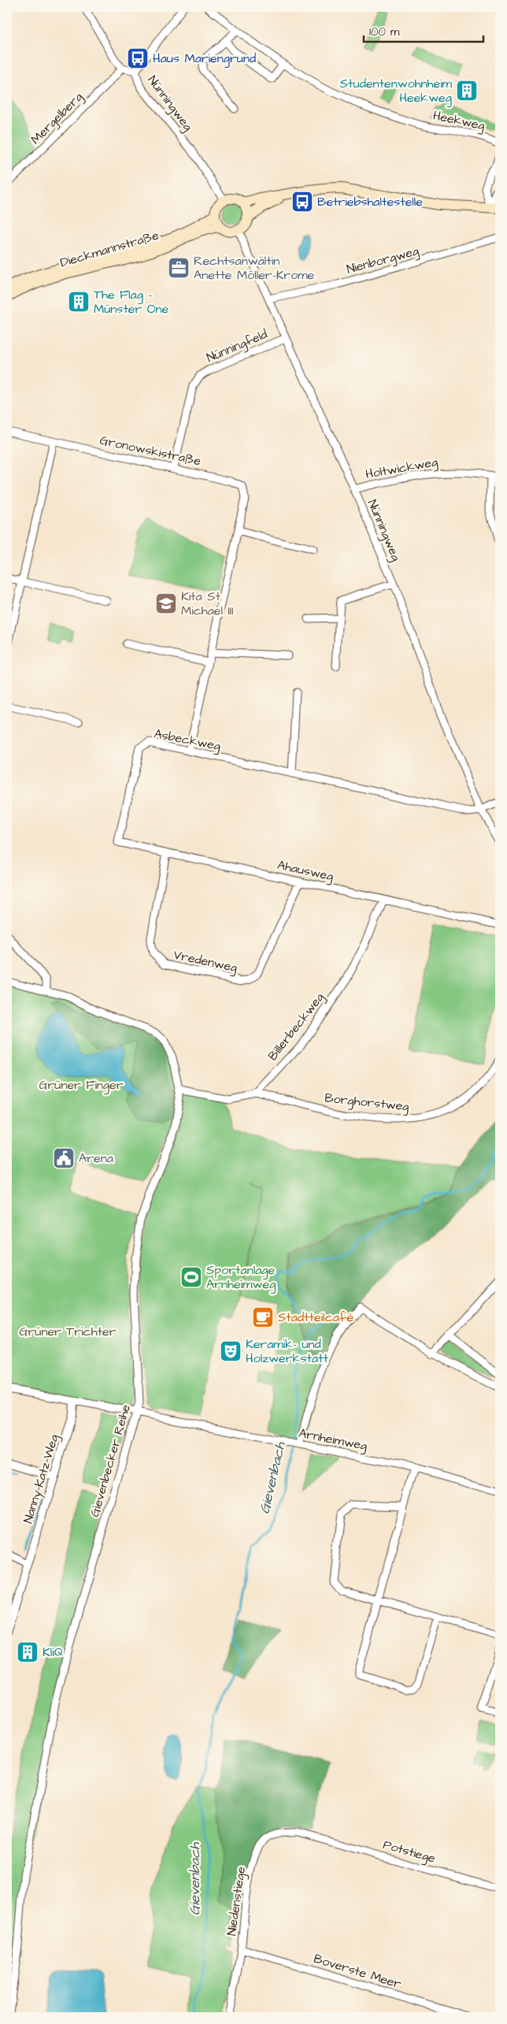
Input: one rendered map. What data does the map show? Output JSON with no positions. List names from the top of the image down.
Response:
{
  "streets": {
    "street": [
      "Nünningweg",
      "Mergelberg",
      "Heekweg",
      "Dieckmannstraße",
      "Nienborgweg",
      "Nünningfeld",
      "Gronowskistraße",
      "Holtwickweg",
      "Asbeckweg",
      "Ahausweg",
      "Vredenweg",
      "Billerbeckweg",
      "Borghorstweg",
      "Arnheimweg",
      "Gievenbecker Reihe",
      "Nanny-Katz-Weg",
      "Potstiege",
      "Niedenstiege",
      "Boverste Meer"
    ]
  },
  "crossings": [
    ["Nünningweg", "Mergelberg"],
    ["Nünningweg", "Dieckmannstraße"],
    ["Nünningweg", "Nienborgweg"],
    ["Nünningweg", "Nünningfeld"],
    ["Nünningweg", "Holtwickweg"],
    ["Nünningweg", "Asbeckweg"],
    ["Nünningfeld", "Gronowskistraße"],
    ["Gronowskistraße", "Asbeckweg"],
    ["Asbeckweg", "Ahausweg"],
    ["Ahausweg", "Vredenweg"],
    ["Ahausweg", "Billerbeckweg"],
    ["Billerbeckweg", "Borghorstweg"],
    ["Arnheimweg", "Gievenbecker Reihe"],
    ["Arnheimweg", "Nanny-Katz-Weg"],
    ["Potstiege", "Niedenstiege"],
    ["Niedenstiege", "Boverste Meer"]
  ],
  "water": ["Gievenbach"],
  "parks": ["Grüner Finger", "Grüner Trichter"],
  "places": {
    "bus stop": ["Haus Mariengrund", "Betriebshaltestelle"],
    "building": ["Studentenwohnheim Heekweg", "The Flag - Münster One", "KliQ"],
    "office": ["Rechtsanwältin Anette Möller-Krome"],
    "school or university": ["Kita St. Michael III"],
    "public building": ["Arena"],
    "sports": ["Sportanlage Arnheimweg"],
    "cafe": ["Stadtteilcafé"],
    "theatre": ["Keramik- und Holzwerkstatt"]
  },
  "scale_bar": "100 m"
}
